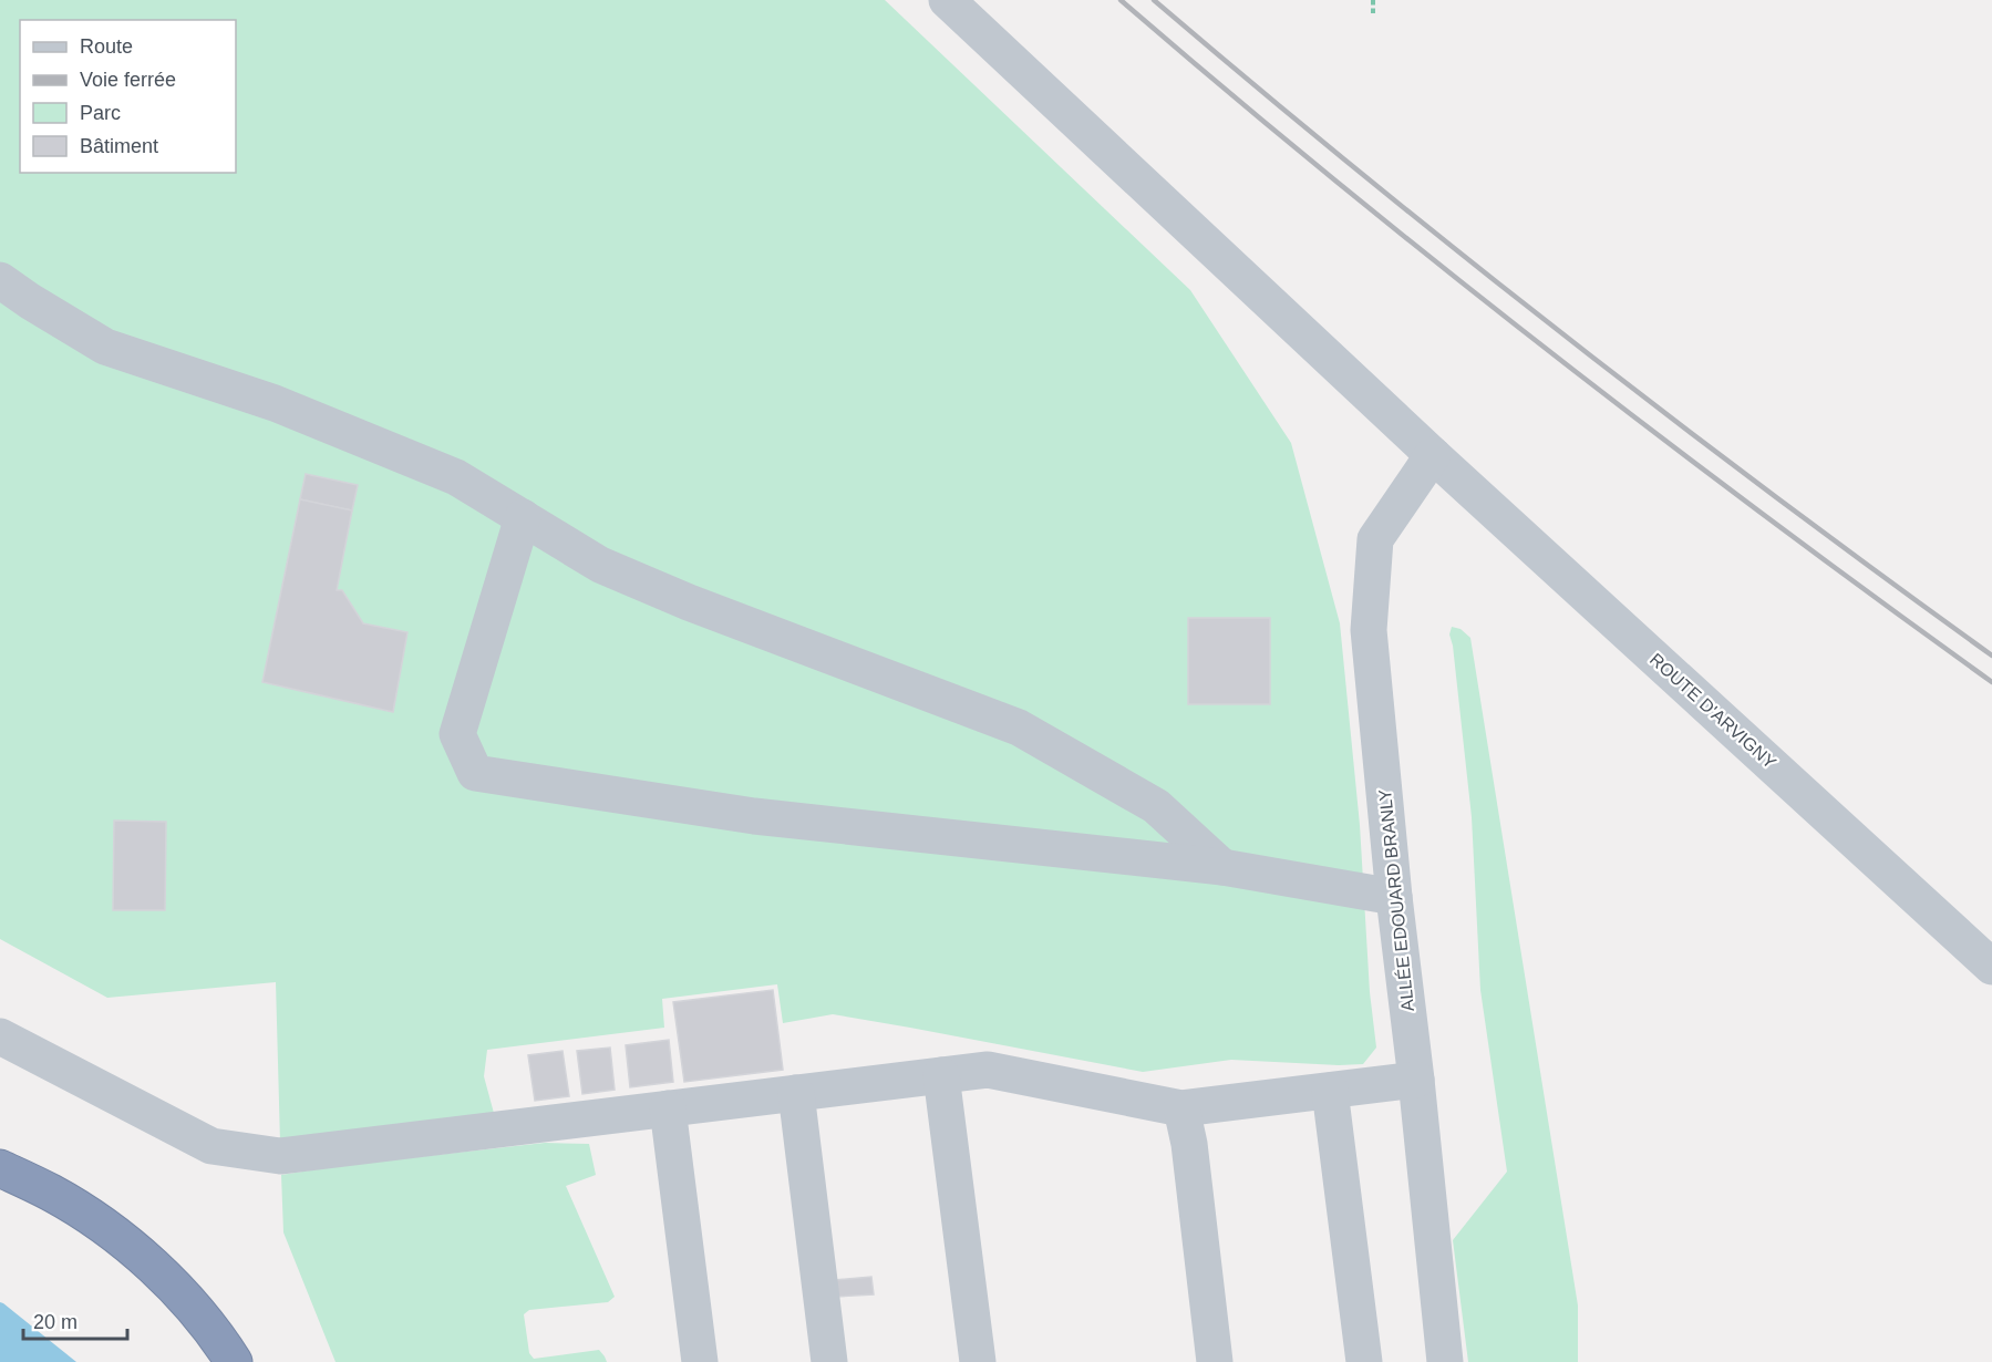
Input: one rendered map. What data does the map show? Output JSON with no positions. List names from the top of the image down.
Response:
{
  "streets": {
    "street": ["ROUTE D'ARVIGNY", "ALLÉE EDOUARD BRANLY"]
  },
  "crossings": [
    ["ROUTE D'ARVIGNY", "ALLÉE EDOUARD BRANLY"]
  ],
  "legend": [
    "Route",
    "Voie ferrée",
    "Parc",
    "Bâtiment"
  ],
  "scale_bar": "20 m"
}
